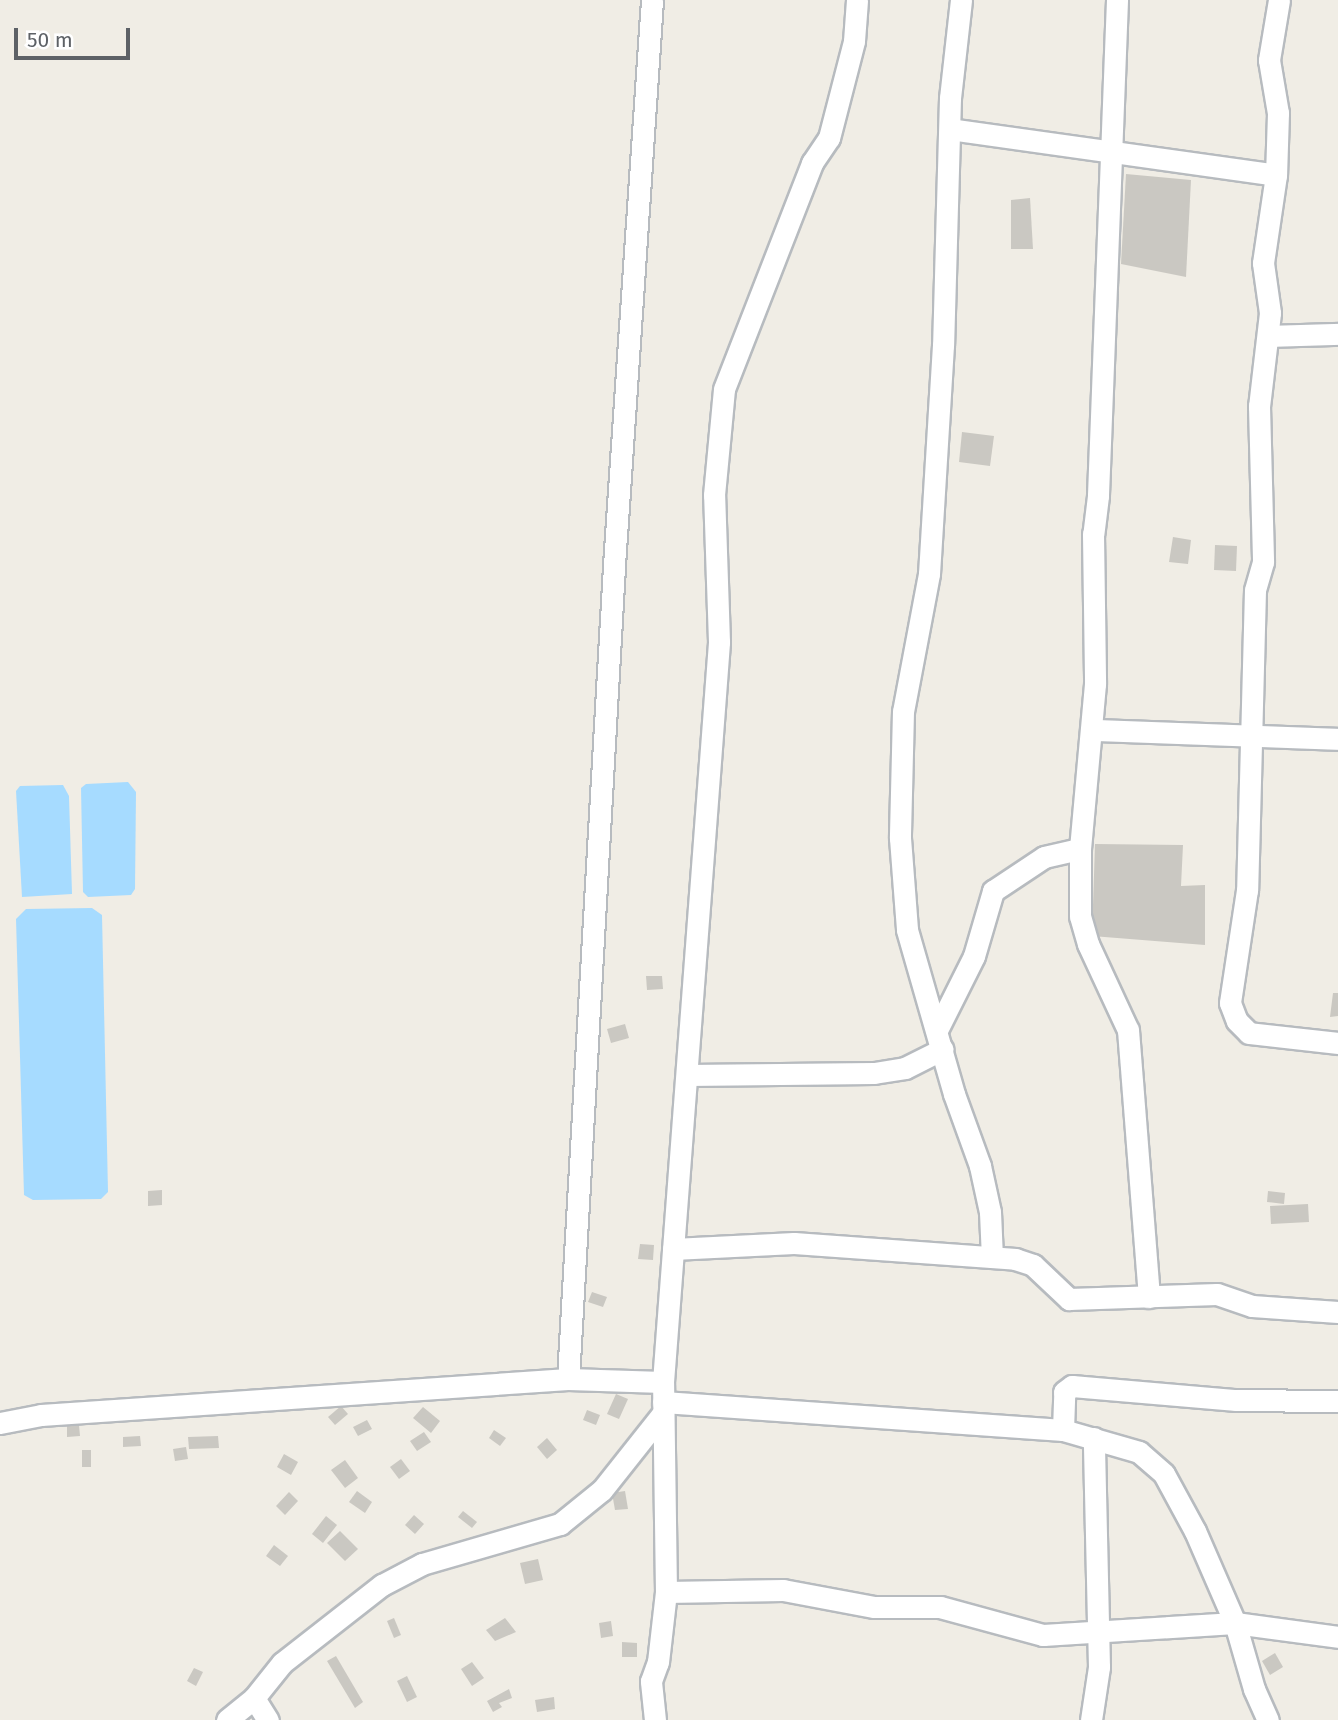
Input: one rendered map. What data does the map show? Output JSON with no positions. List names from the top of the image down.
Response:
{
  "scale_bar": "50 m"
}
